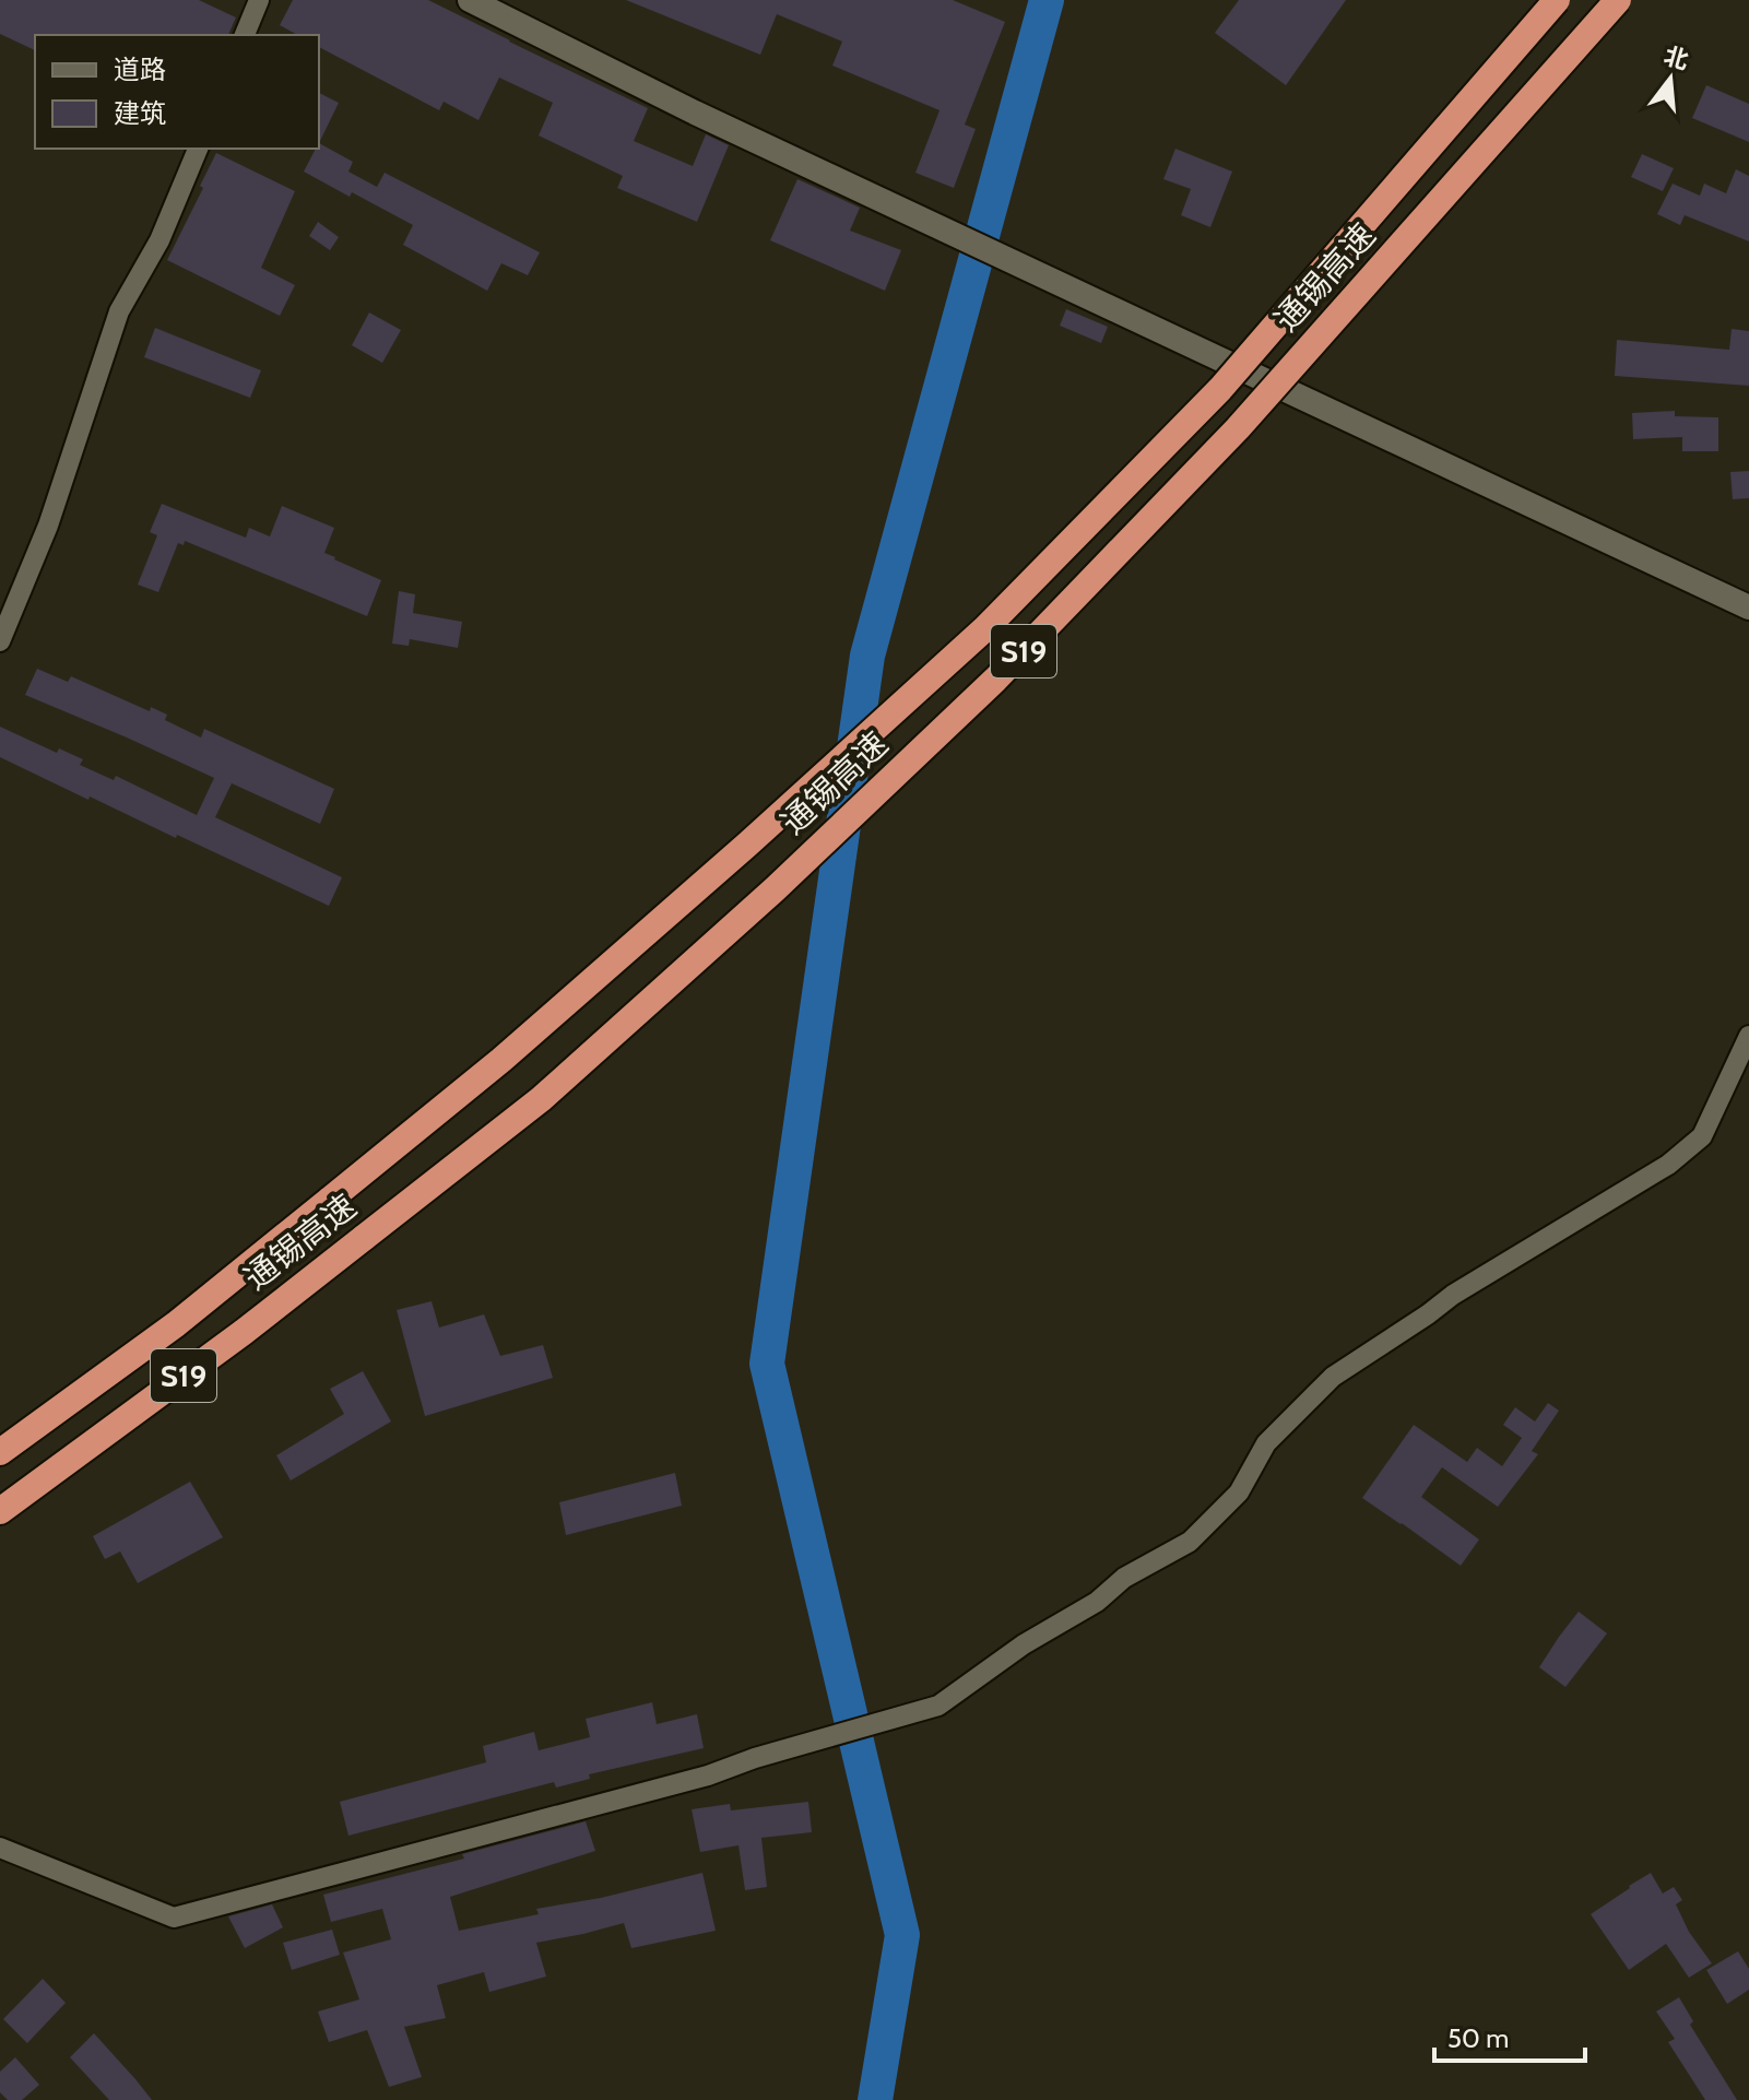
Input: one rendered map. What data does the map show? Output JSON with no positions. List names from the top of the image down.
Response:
{
  "streets": {
    "highway": ["通锡高速", "S19"]
  },
  "legend": ["道路", "建筑"],
  "scale_bar": "50 m",
  "north": "top"
}
